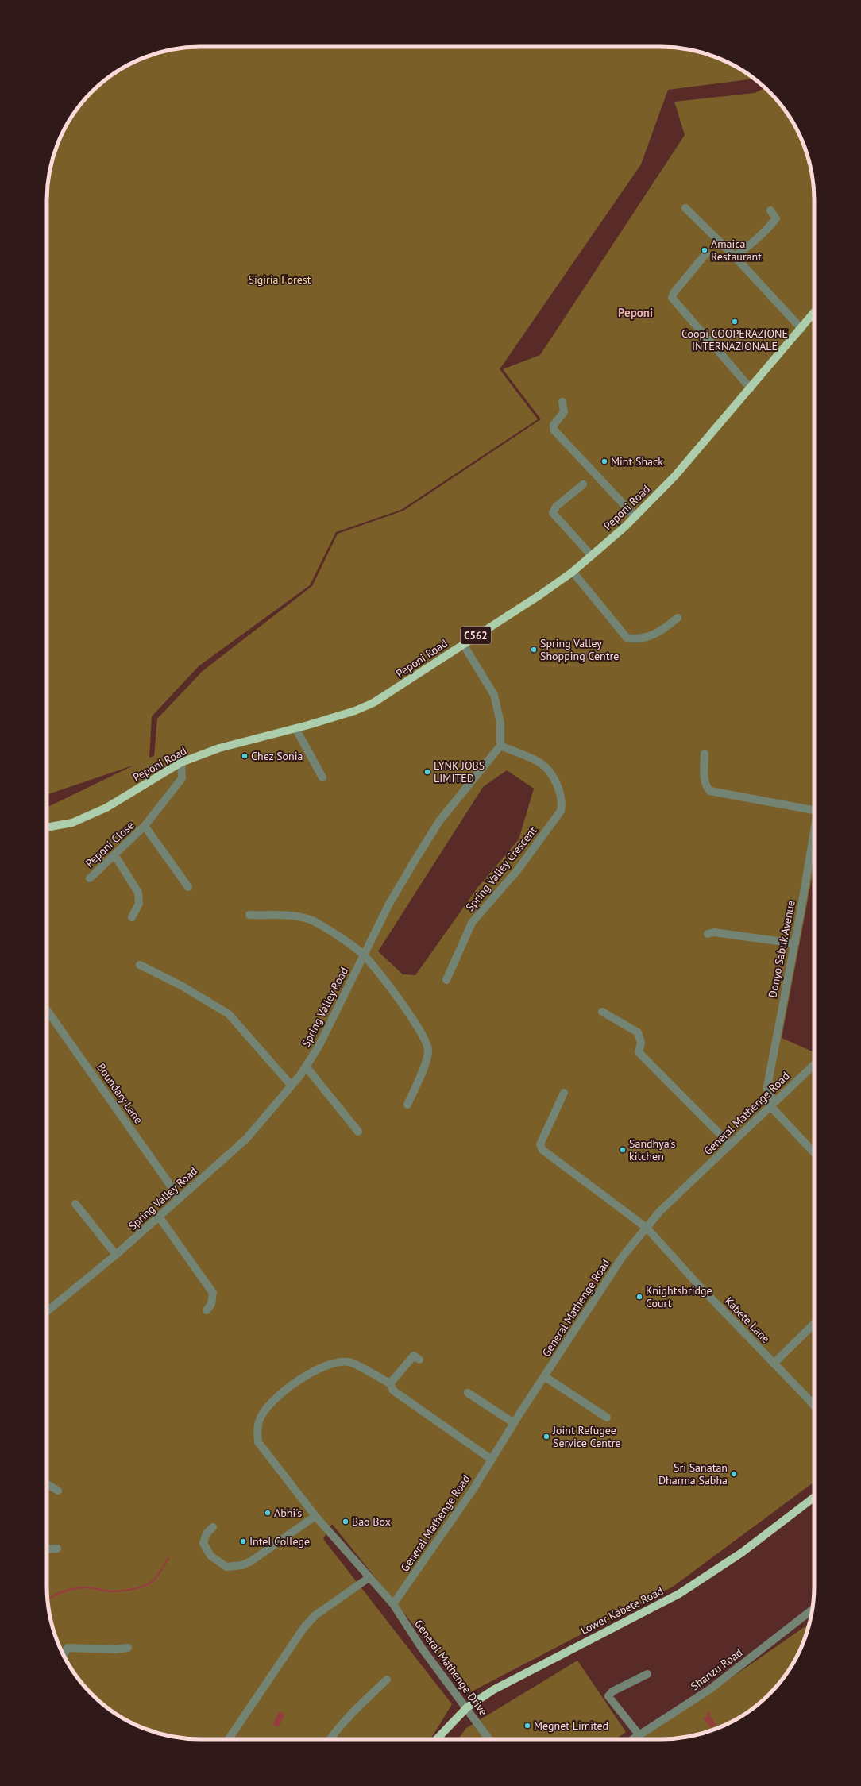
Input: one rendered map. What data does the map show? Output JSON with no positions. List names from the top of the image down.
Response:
{
  "streets": {
    "main road": ["Peponi Road", "C562", "Lower Kabete Road"],
    "street": [
      "Peponi Close",
      "Spring Valley Crescent",
      "Donyo Sabuk Avenue",
      "Spring Valley Road",
      "Boundary Lane",
      "General Mathenge Road",
      "Kabete Lane",
      "General Mathenge Drive",
      "Shanzu Road"
    ]
  },
  "crossings": [
    ["Peponi Road", "Peponi Close"],
    ["Spring Valley Crescent", "Spring Valley Road"],
    ["Donyo Sabuk Avenue", "General Mathenge Road"],
    ["Spring Valley Road", "Boundary Lane"],
    ["General Mathenge Road", "Kabete Lane"],
    ["General Mathenge Road", "General Mathenge Drive"],
    ["Lower Kabete Road", "General Mathenge Drive"]
  ],
  "districts": ["Peponi"],
  "parks": ["Sigiria Forest"],
  "places": [
    "Amaica Restaurant",
    "Coopi COOPERAZIONE INTERNAZIONALE",
    "Mint Shack",
    "Spring Valley Shopping Centre",
    "Chez Sonia",
    "LYNK JOBS LIMITED",
    "Sandhya’s kitchen",
    "Knightsbridge Court",
    "Joint Refugee Service Centre",
    "Sri Sanatan Dharma Sabha",
    "Abhi's",
    "Bao Box",
    "Intel College",
    "Megnet Limited"
  ]
}
